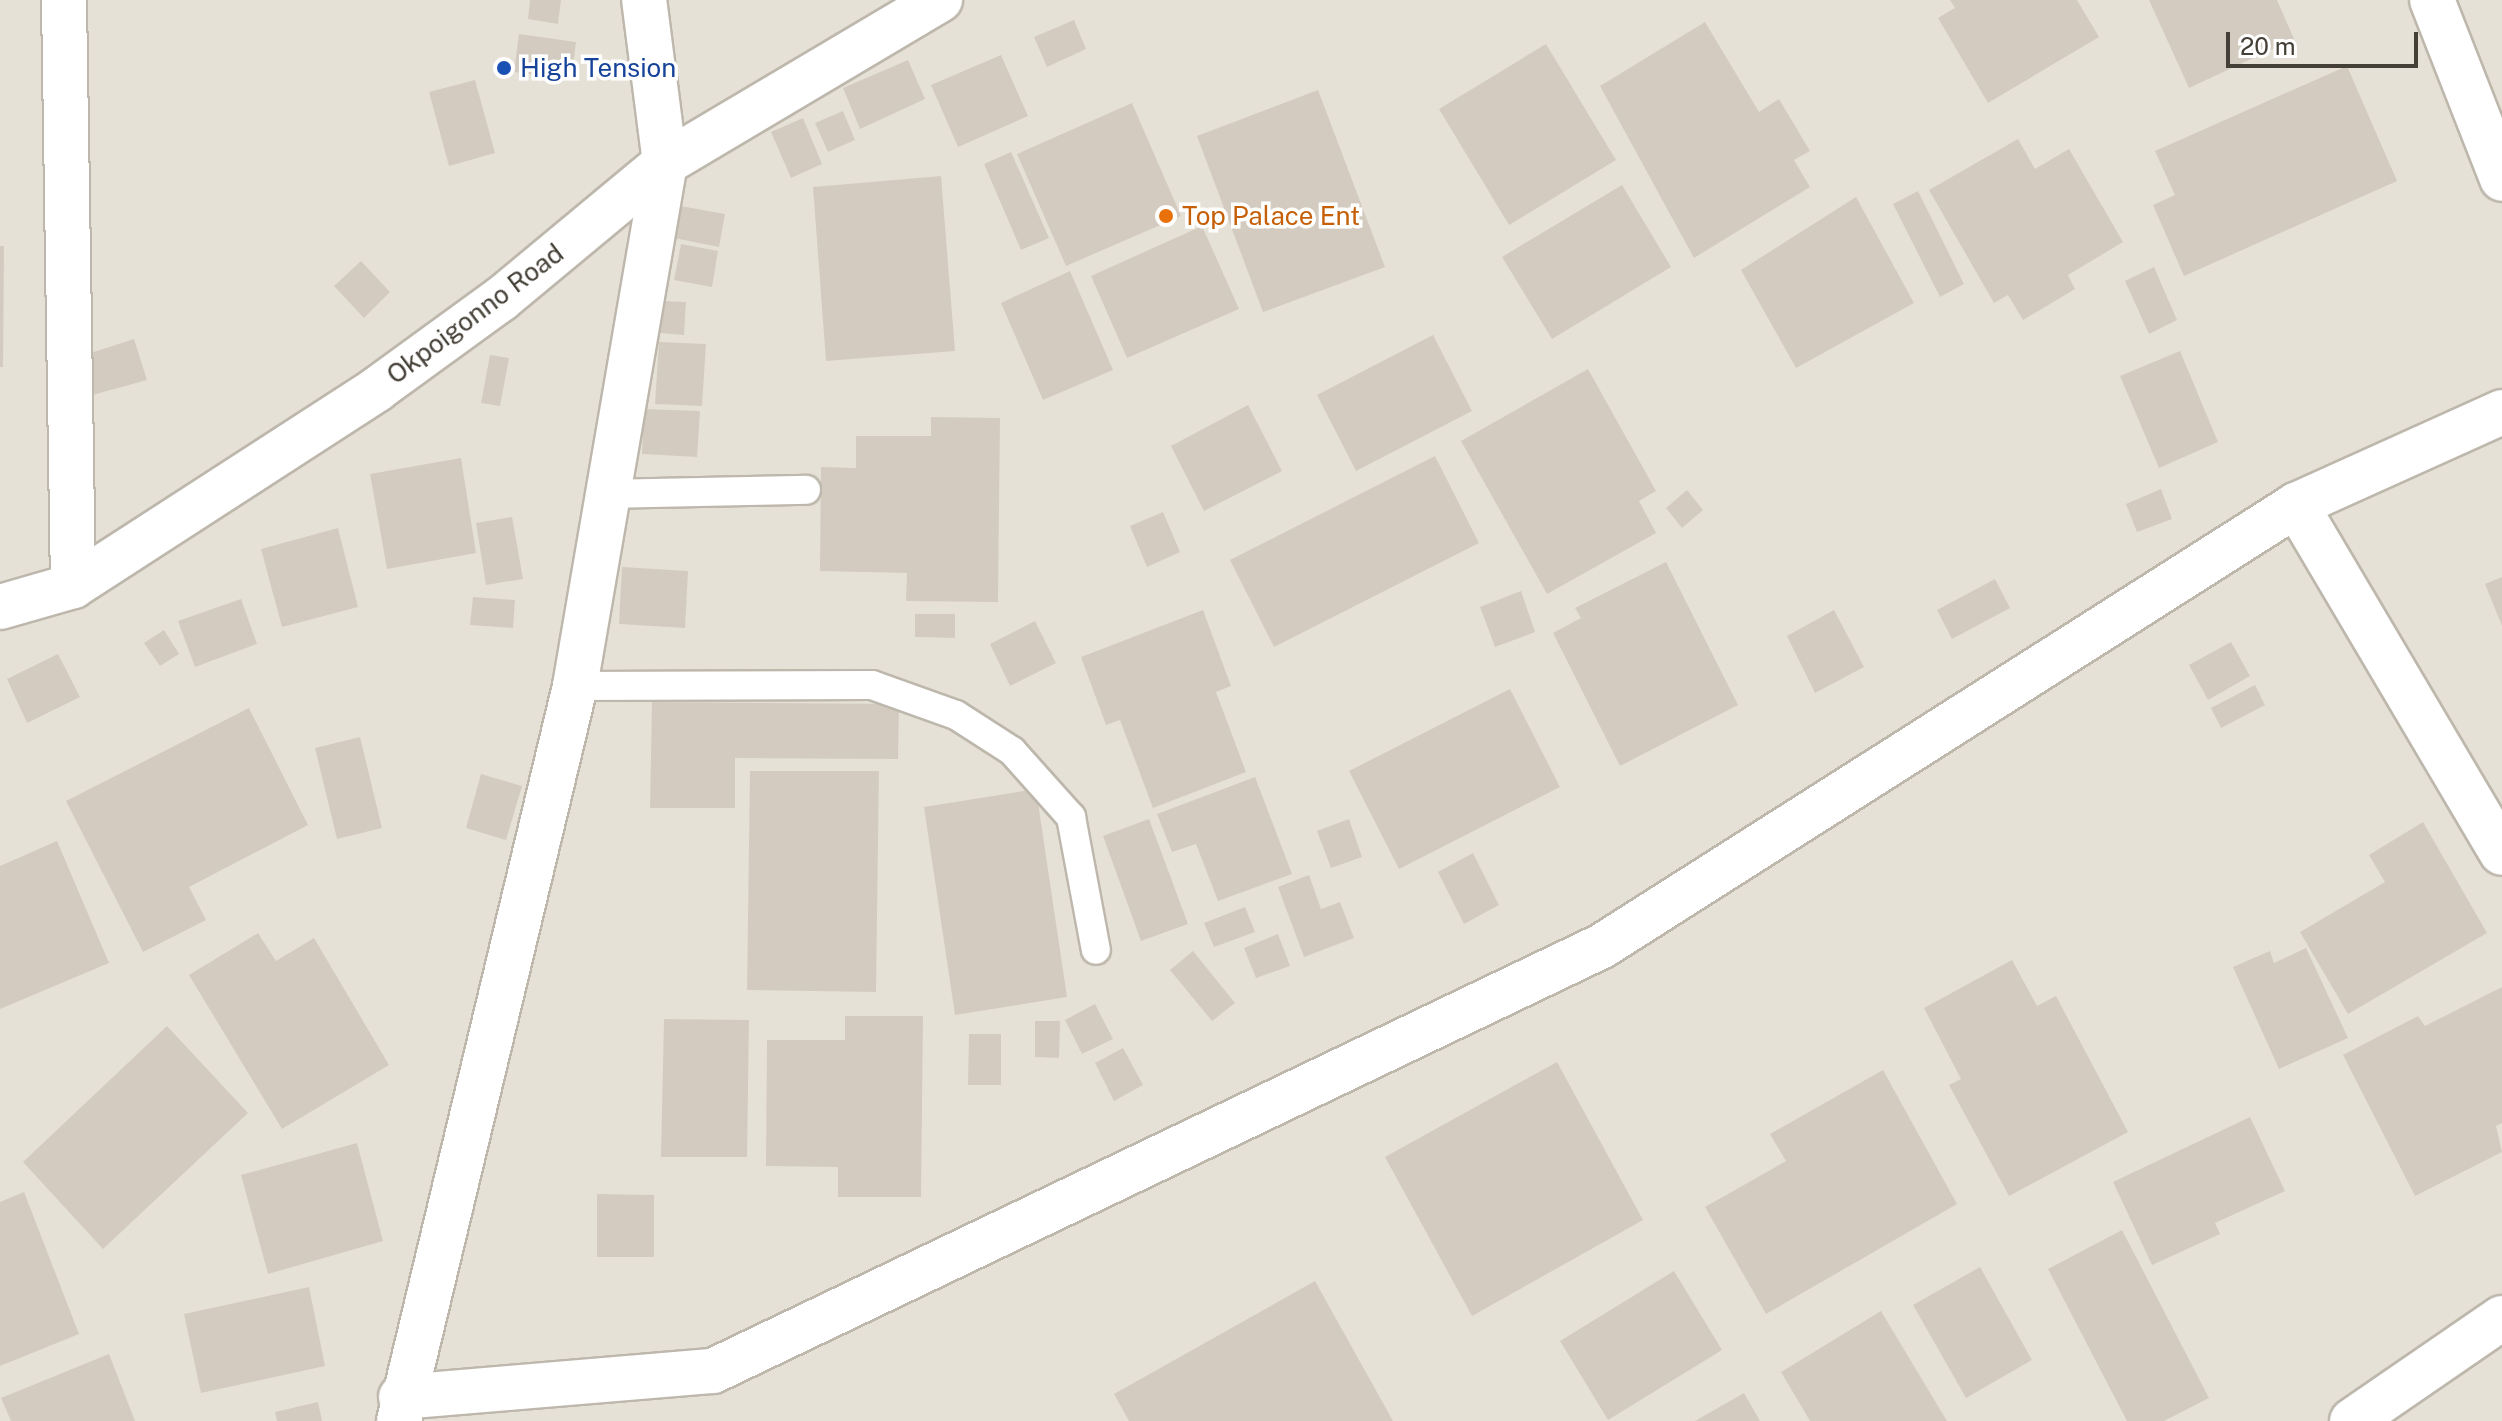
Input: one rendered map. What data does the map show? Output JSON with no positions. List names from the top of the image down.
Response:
{
  "streets": {
    "street": ["Okpoigonno Road"]
  },
  "places": ["High Tension", "Top Palace Ent"],
  "scale_bar": "20 m"
}
